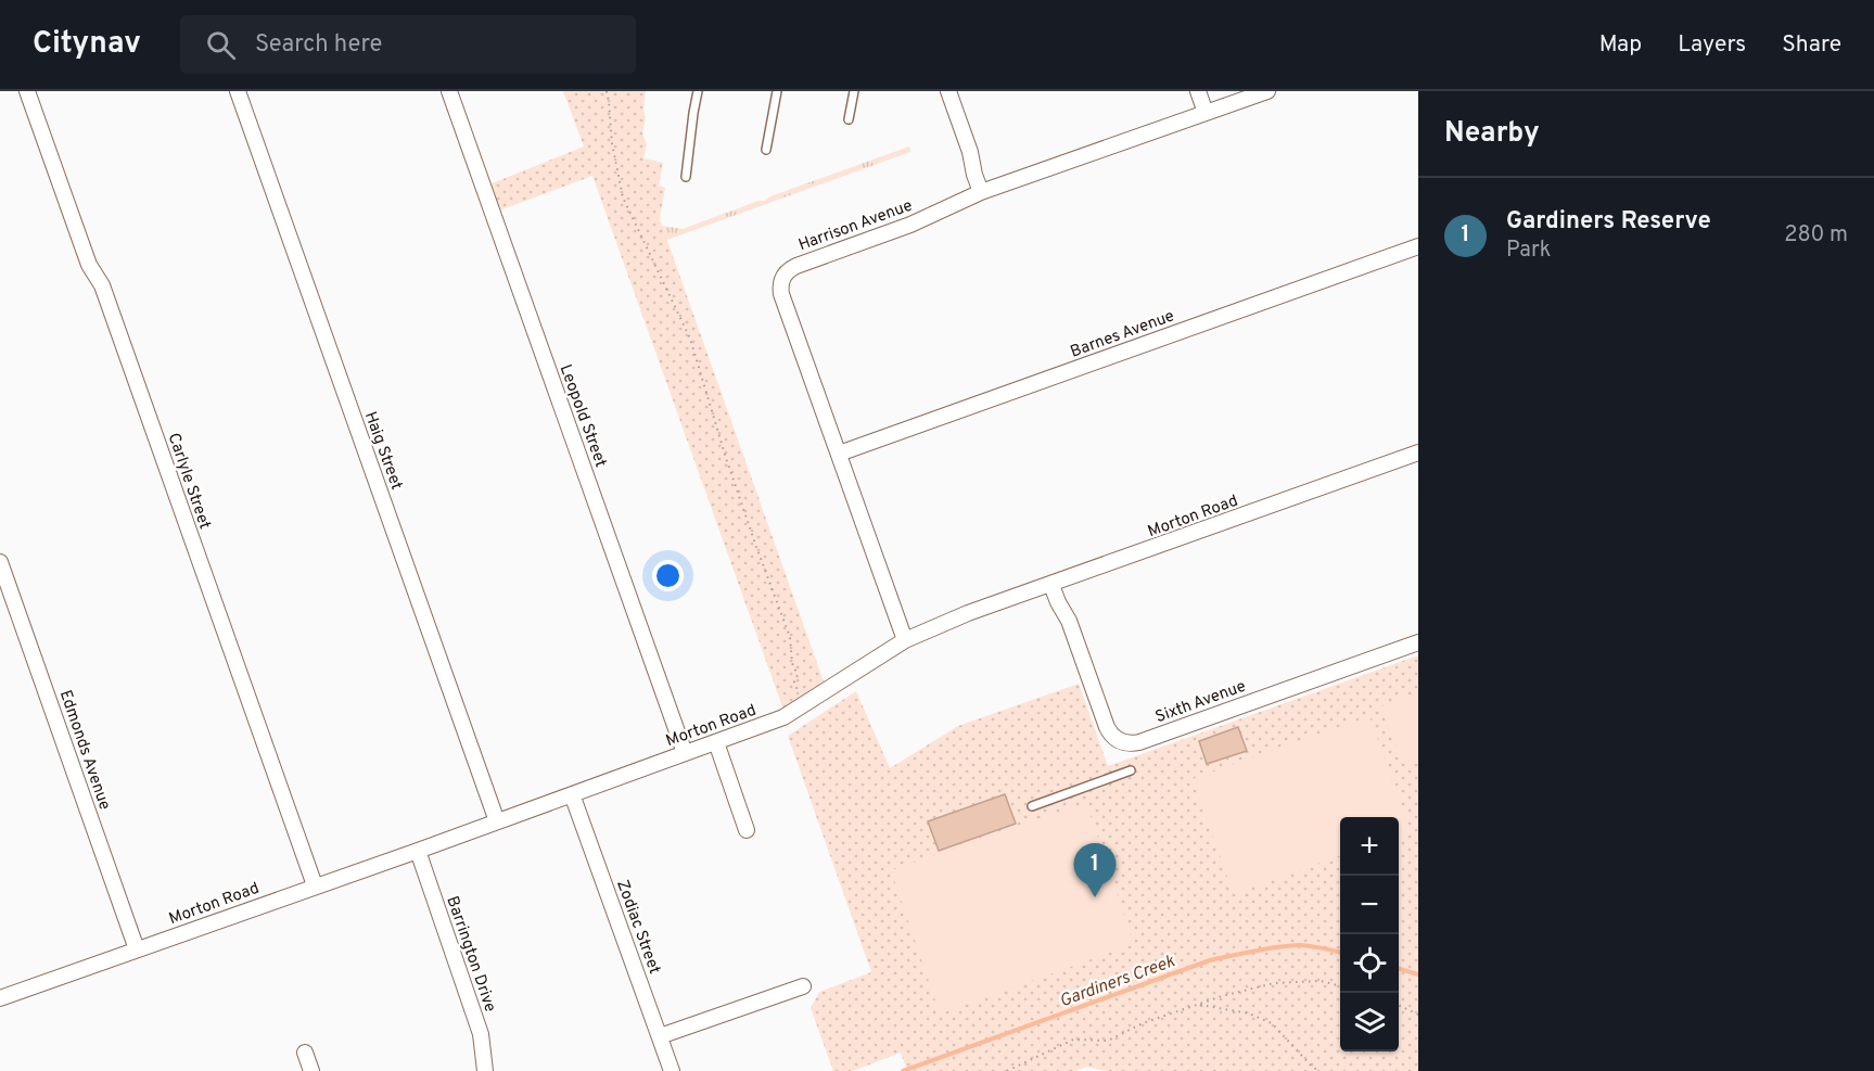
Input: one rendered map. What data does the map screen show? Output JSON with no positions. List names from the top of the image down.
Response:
{
  "streets": {
    "street": [
      "Harrison Avenue",
      "Barnes Avenue",
      "Leopold Street",
      "Haig Street",
      "Carlyle Street",
      "Morton Road",
      "Sixth Avenue",
      "Edmonds Avenue",
      "Zodiac Street",
      "Barrington Drive"
    ]
  },
  "crossings": [
    ["Harrison Avenue", "Barnes Avenue"],
    ["Harrison Avenue", "Morton Road"],
    ["Leopold Street", "Morton Road"],
    ["Haig Street", "Morton Road"],
    ["Carlyle Street", "Morton Road"],
    ["Morton Road", "Sixth Avenue"],
    ["Morton Road", "Edmonds Avenue"],
    ["Morton Road", "Zodiac Street"],
    ["Morton Road", "Barrington Drive"]
  ],
  "water": ["Gardiners Creek"],
  "page": {
    "header": "Citynav",
    "search": "Search here",
    "nav": ["Map", "Layers", "Share"],
    "heading": "Nearby",
    "list": [
      {
        "mark": "1",
        "name": "Gardiners Reserve",
        "note": "Park",
        "value": "280 m"
      }
    ],
    "map_buttons": ["+", "−"],
    "pins": "1"
  }
}
